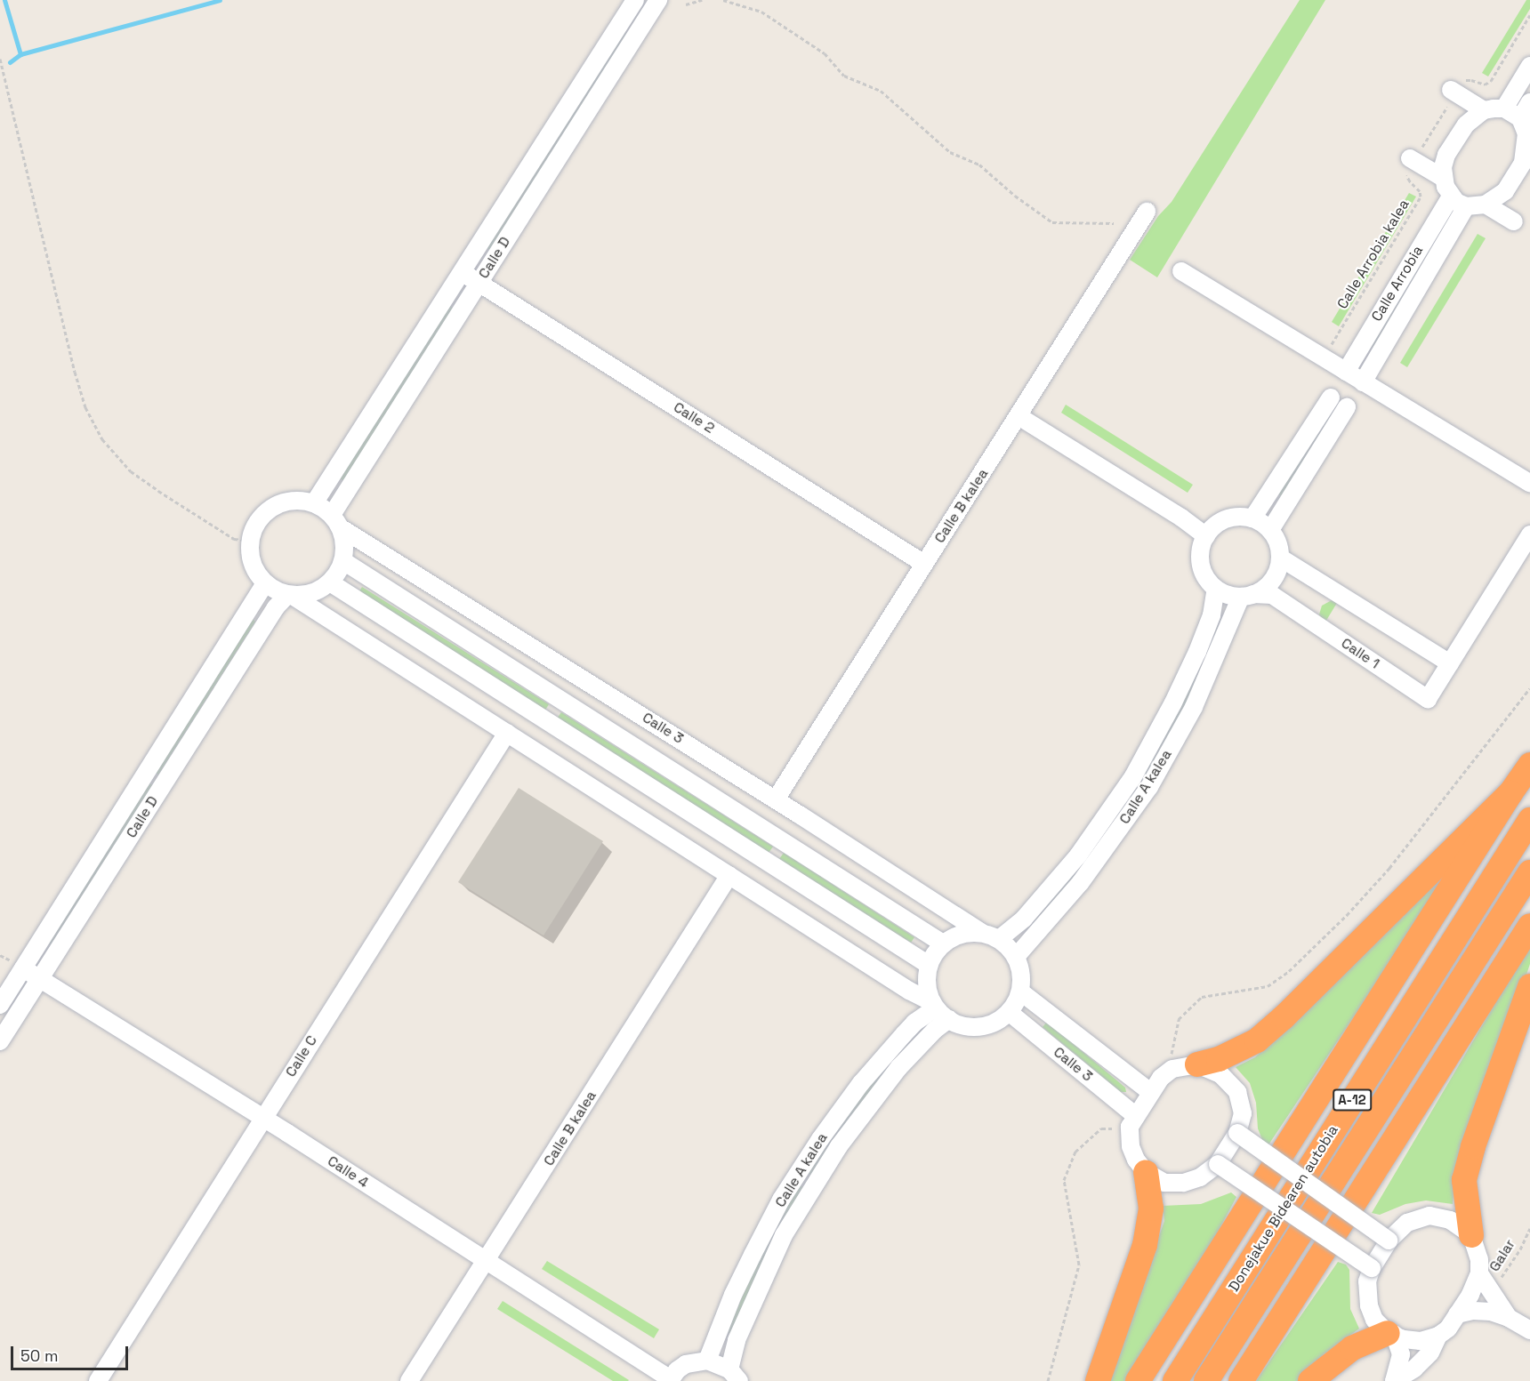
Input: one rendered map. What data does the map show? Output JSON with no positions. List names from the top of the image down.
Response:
{
  "streets": {
    "highway": ["A-12", "Donejakue Bidearen autobia"],
    "street": [
      "Calle D",
      "Calle Arrobia",
      "Calle 2",
      "Calle B kalea",
      "Calle 1",
      "Calle 3",
      "Calle A kalea",
      "Calle C",
      "Calle 4"
    ],
    "path": ["Calle Arrobia kalea", "Galar"]
  },
  "crossings": [
    ["Calle D", "Calle 2"],
    ["Calle D", "Calle 3"],
    ["Calle D", "Calle 4"],
    ["Calle 2", "Calle B kalea"],
    ["Calle B kalea", "Calle 3"],
    ["Calle B kalea", "Calle 4"],
    ["Calle 1", "Calle A kalea"],
    ["Calle 3", "Calle A kalea"],
    ["Calle C", "Calle 4"]
  ],
  "scale_bar": "50 m"
}
